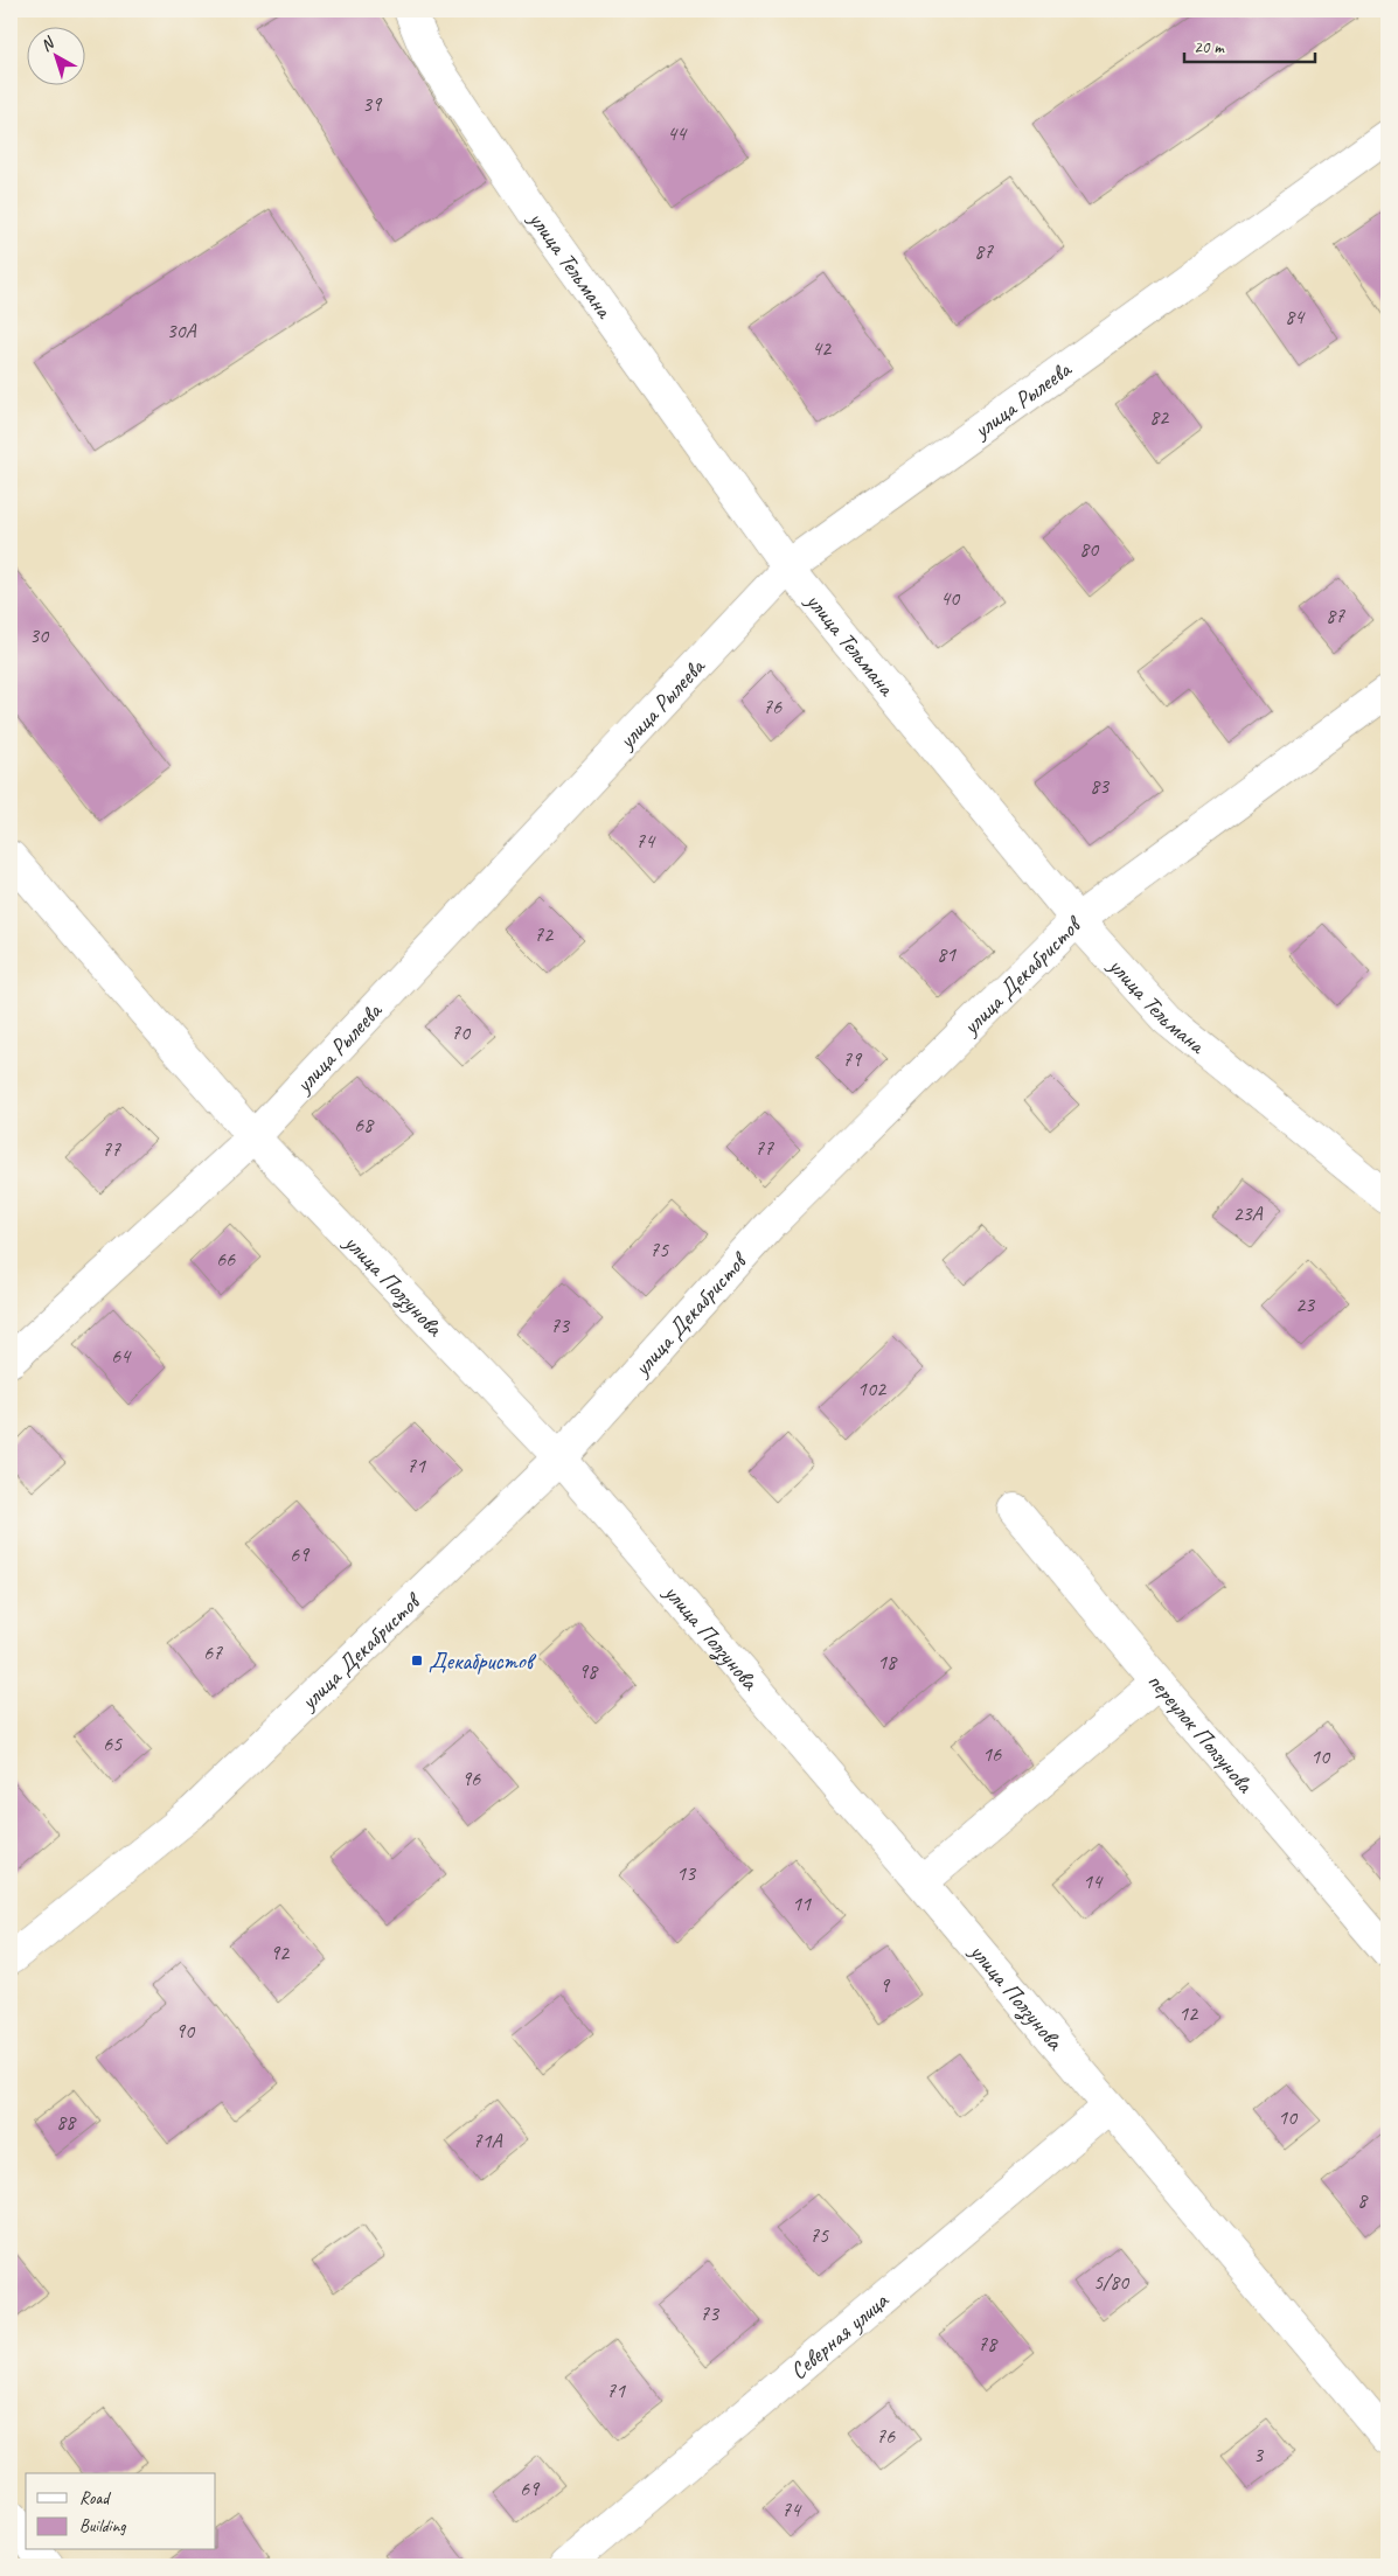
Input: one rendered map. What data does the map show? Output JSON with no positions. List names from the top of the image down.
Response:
{
  "streets": {
    "street": [
      "улица Тельмана",
      "улица Рылеева",
      "улица Декабристов",
      "улица Ползунова",
      "переулок Ползунова",
      "Северная улица"
    ]
  },
  "crossings": [
    ["улица Тельмана", "улица Рылеева"],
    ["улица Тельмана", "улица Декабристов"],
    ["улица Рылеева", "улица Ползунова"],
    ["улица Декабристов", "улица Ползунова"],
    ["улица Ползунова", "Северная улица"]
  ],
  "places": {
    "transit": ["Декабристов"]
  },
  "house_numbers": [
    "39",
    "44",
    "87",
    "84",
    "30А",
    "42",
    "82",
    "80",
    "40",
    "87",
    "30",
    "76",
    "83",
    "74",
    "72",
    "81",
    "70",
    "79",
    "68",
    "77",
    "77",
    "23А",
    "75",
    "66",
    "23",
    "73",
    "64",
    "102",
    "71",
    "69",
    "67",
    "18",
    "98",
    "65",
    "16",
    "10",
    "96",
    "13",
    "14",
    "11",
    "92",
    "9",
    "12",
    "90",
    "10",
    "88",
    "71А",
    "8",
    "75",
    "5/80",
    "73",
    "78",
    "71",
    "76",
    "3",
    "69",
    "74"
  ],
  "legend": ["Road", "Building"],
  "scale_bar": "20 m",
  "north": "top left"
}
